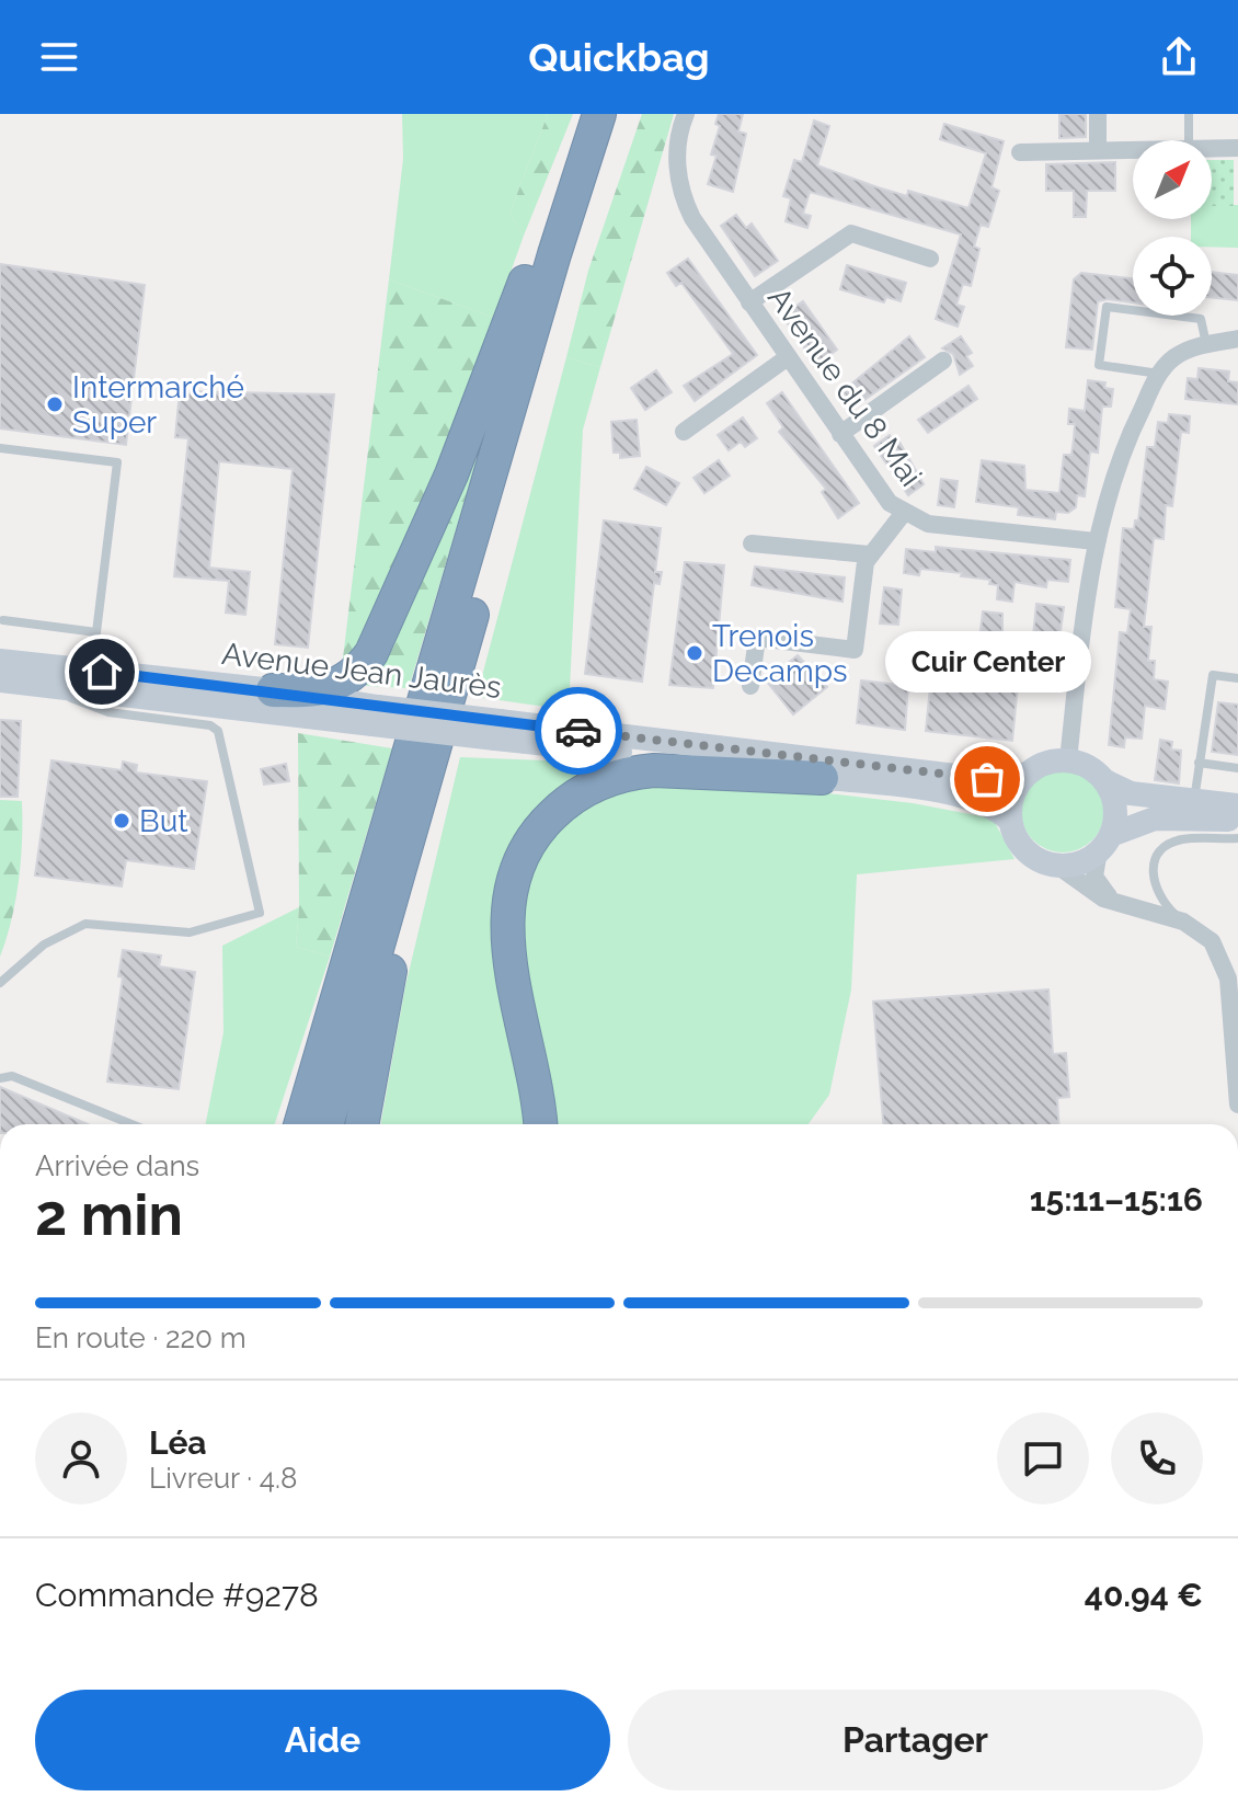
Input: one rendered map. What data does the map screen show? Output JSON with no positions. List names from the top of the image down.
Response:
{
  "streets": {
    "main road": ["Avenue Jean Jaurès"],
    "street": ["Avenue du 8 Mai"]
  },
  "places": [
    "Intermarché Super",
    "Trenois Decamps",
    "Cuir Center",
    "But"
  ],
  "north": "top right",
  "page": {
    "header": "Quickbag",
    "bubble": "Cuir Center",
    "heading": ["2 min", "Arrivée dans", "15:11–15:16"],
    "panel": [
      "Léa",
      "Livreur · 4.8",
      "Commande #9278",
      "40.94 €"
    ],
    "bar": "En route · 220 m",
    "buttons": ["Aide", "Partager"]
  }
}
